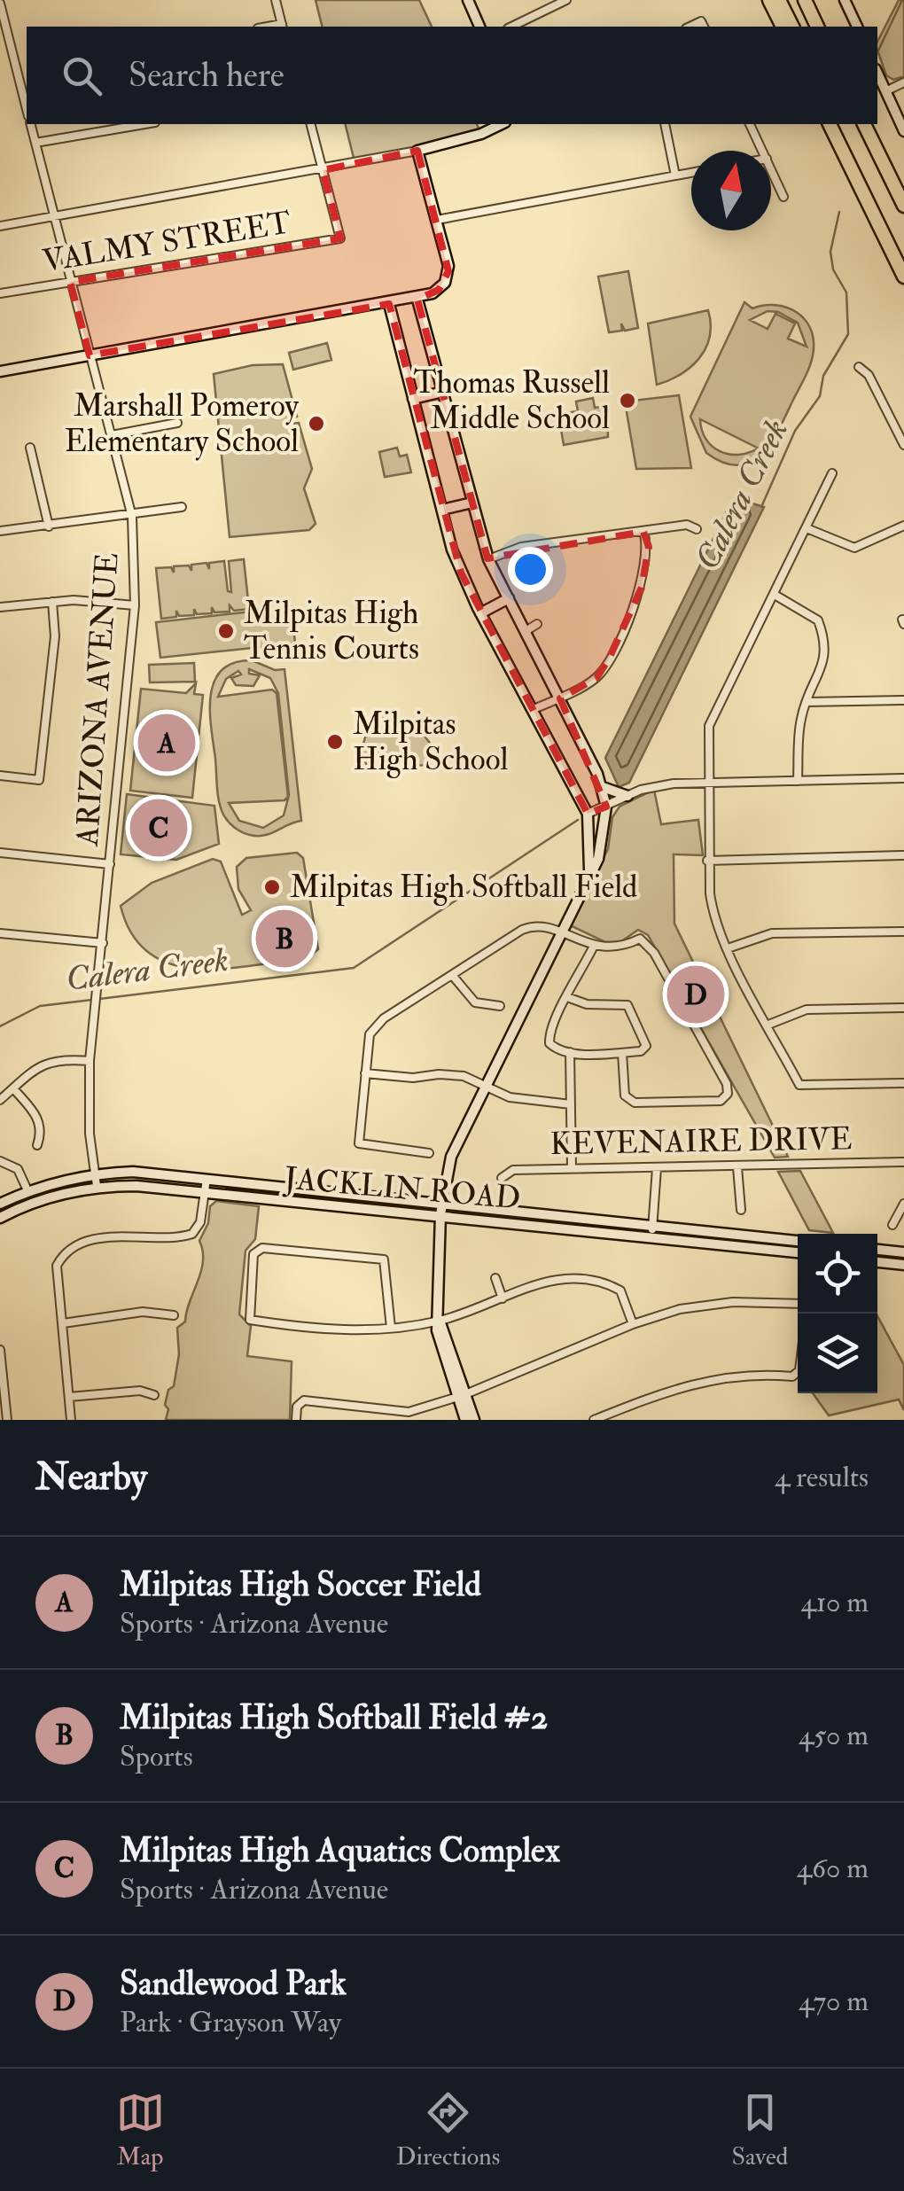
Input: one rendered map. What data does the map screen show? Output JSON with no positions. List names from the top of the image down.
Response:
{
  "streets": {
    "street": [
      "VALMY STREET",
      "ARIZONA AVENUE",
      "KEVENAIRE DRIVE",
      "JACKLIN ROAD"
    ]
  },
  "crossings": [
    ["VALMY STREET", "ARIZONA AVENUE"],
    ["ARIZONA AVENUE", "JACKLIN ROAD"]
  ],
  "water": ["Calera Creek"],
  "places": [
    "Thomas Russell Middle School",
    "Marshall Pomeroy Elementary School",
    "Milpitas High Tennis Courts",
    "Milpitas High School",
    "Milpitas High Softball Field"
  ],
  "north": "top",
  "page": {
    "search": "Search here",
    "pins": [
      "A",
      "C",
      "B",
      "D"
    ],
    "heading": ["Nearby", "4 results"],
    "list": [
      {
        "mark": "A",
        "name": "Milpitas High Soccer Field",
        "note": "Sports · Arizona Avenue",
        "value": "410 m"
      },
      {
        "mark": "B",
        "name": "Milpitas High Softball Field #2",
        "note": "Sports",
        "value": "450 m"
      },
      {
        "mark": "C",
        "name": "Milpitas High Aquatics Complex",
        "note": "Sports · Arizona Avenue",
        "value": "460 m"
      },
      {
        "mark": "D",
        "name": "Sandlewood Park",
        "note": "Park · Grayson Way",
        "value": "470 m"
      }
    ],
    "nav": ["Map", "Directions", "Saved"]
  }
}
